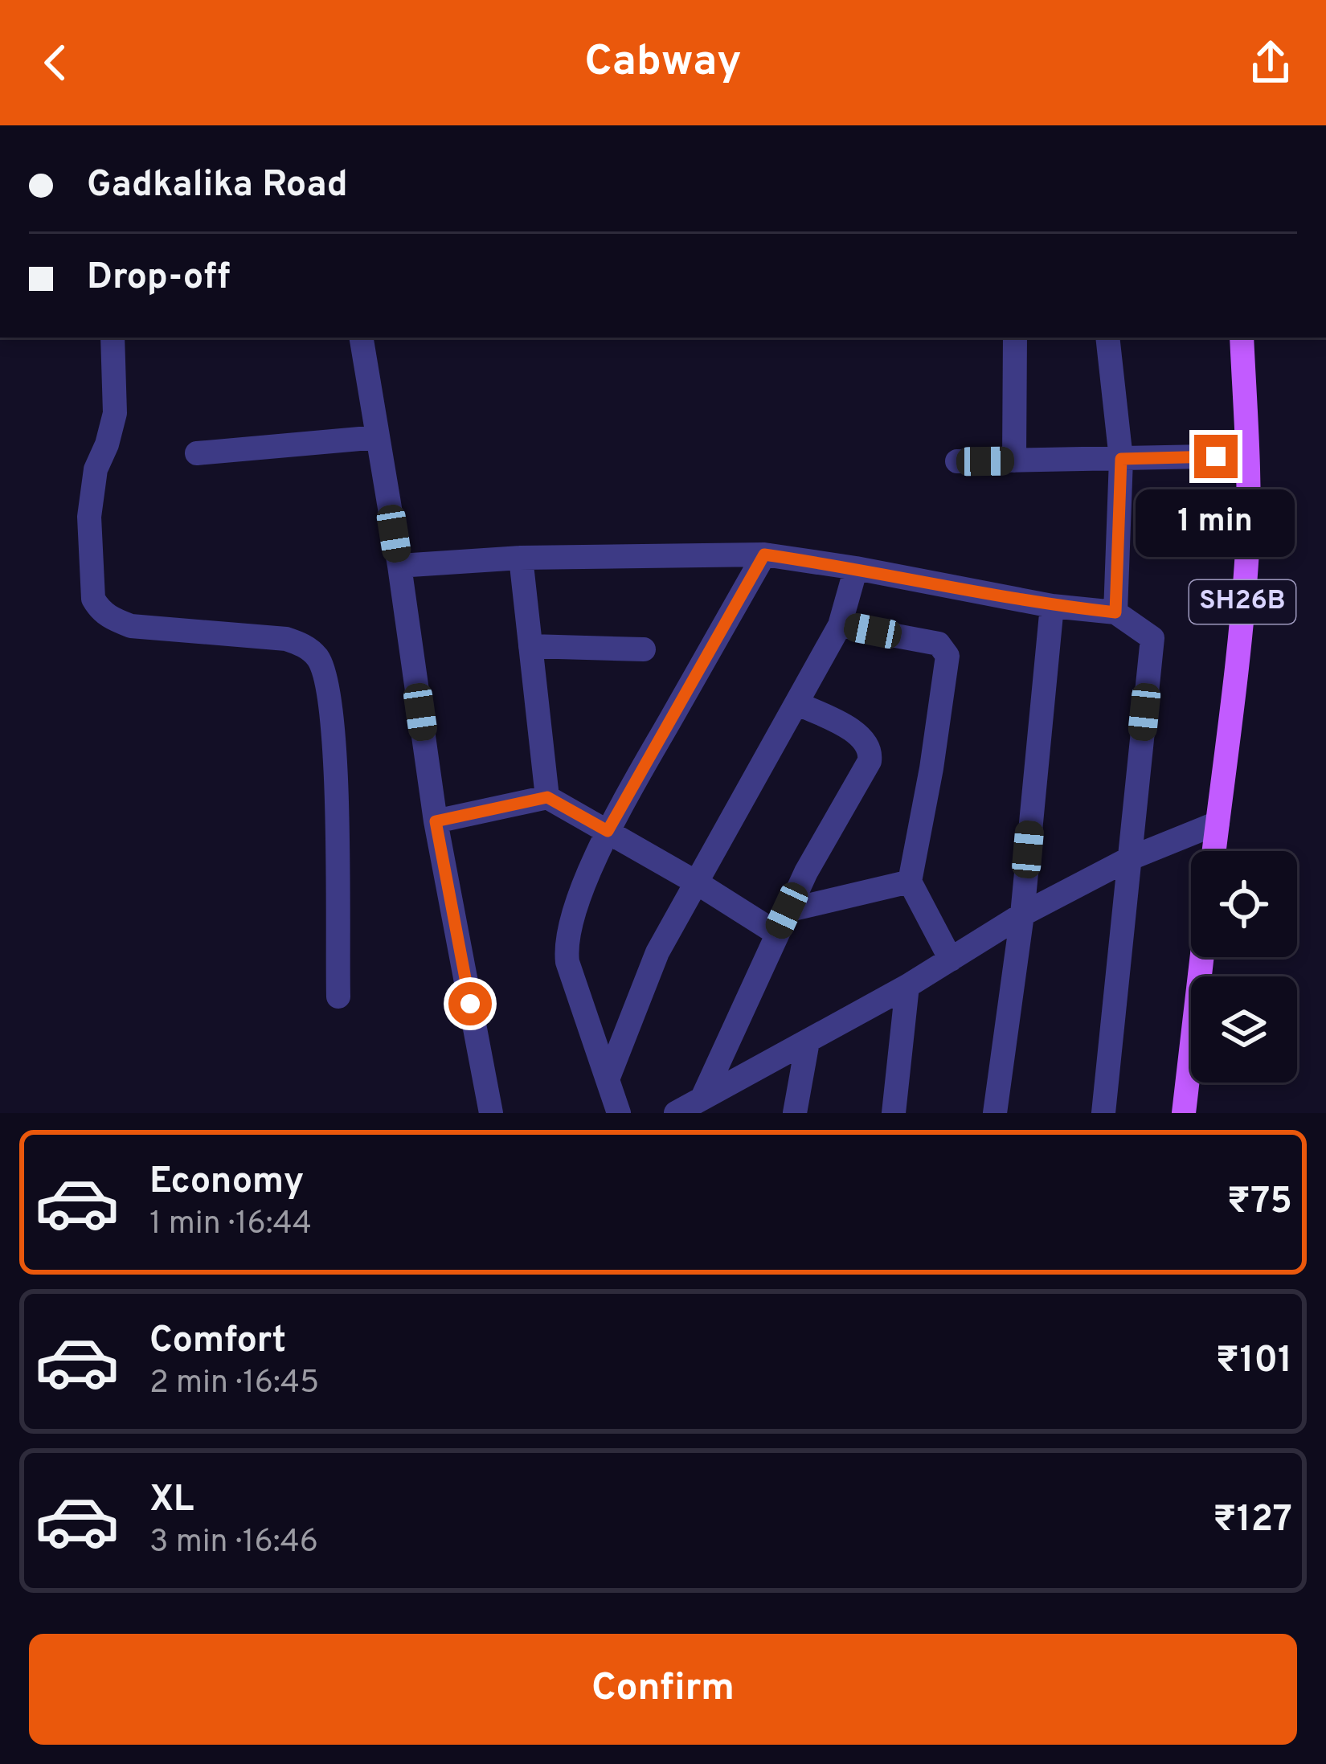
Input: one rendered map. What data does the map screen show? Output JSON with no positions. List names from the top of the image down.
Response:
{
  "streets": {
    "main road": ["SH26B"]
  },
  "page": {
    "header": "Cabway",
    "banner": ["Gadkalika Road", "Drop-off"],
    "bubble": "1 min",
    "list": [
      {
        "name": "Economy",
        "note": "1 min · 16:44",
        "value": "₹75"
      },
      {
        "name": "Comfort",
        "note": "2 min · 16:45",
        "value": "₹101"
      },
      {
        "name": "XL",
        "note": "3 min · 16:46",
        "value": "₹127"
      }
    ],
    "buttons": "Confirm"
  }
}
